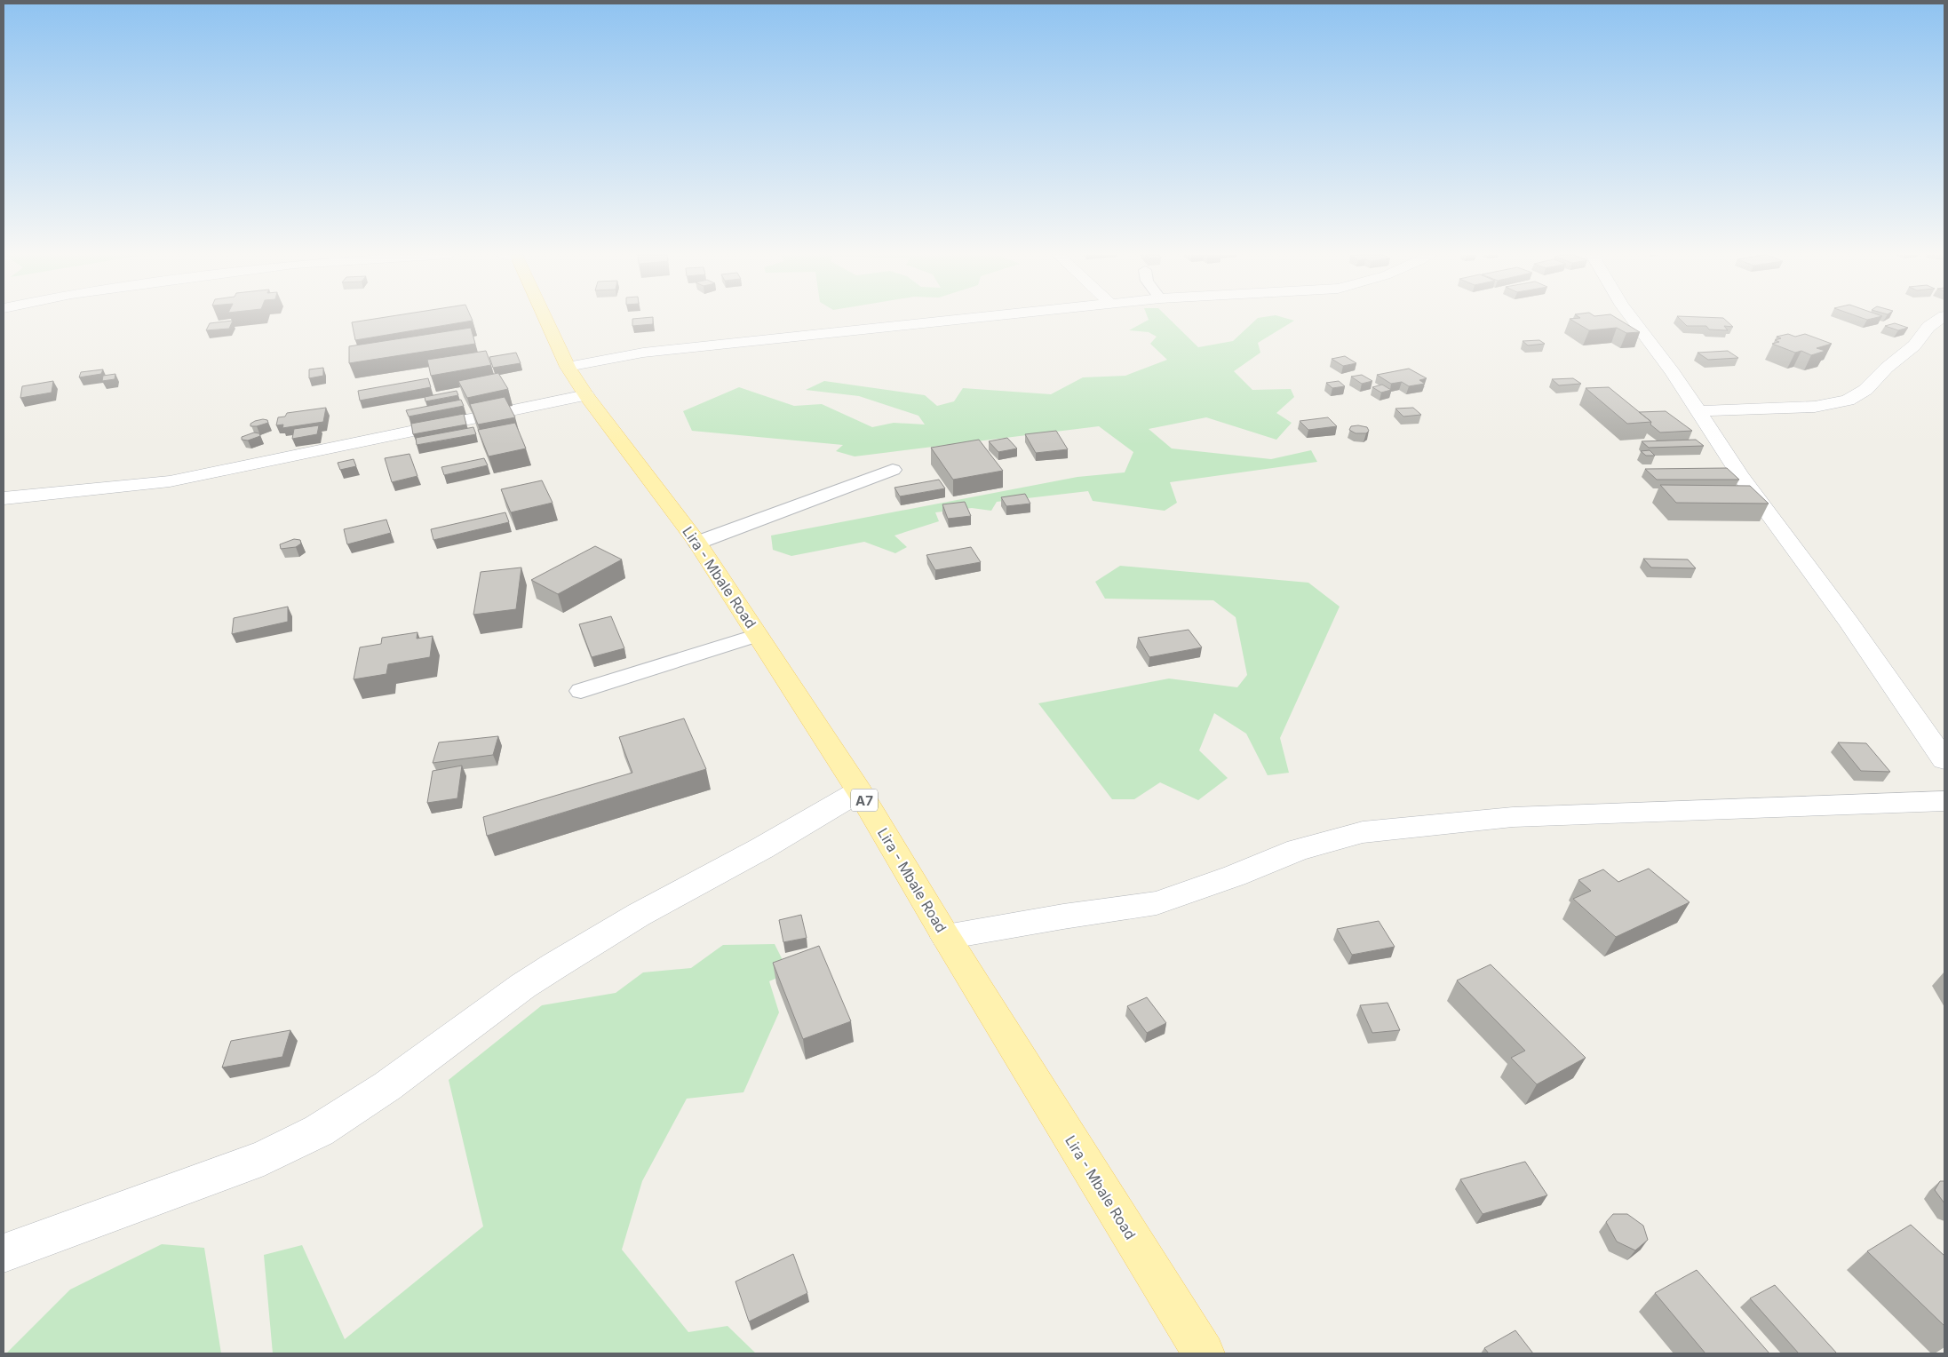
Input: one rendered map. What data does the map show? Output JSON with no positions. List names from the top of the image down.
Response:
{
  "streets": {
    "main road": ["Lira - Mbale Road", "A7"]
  }
}
